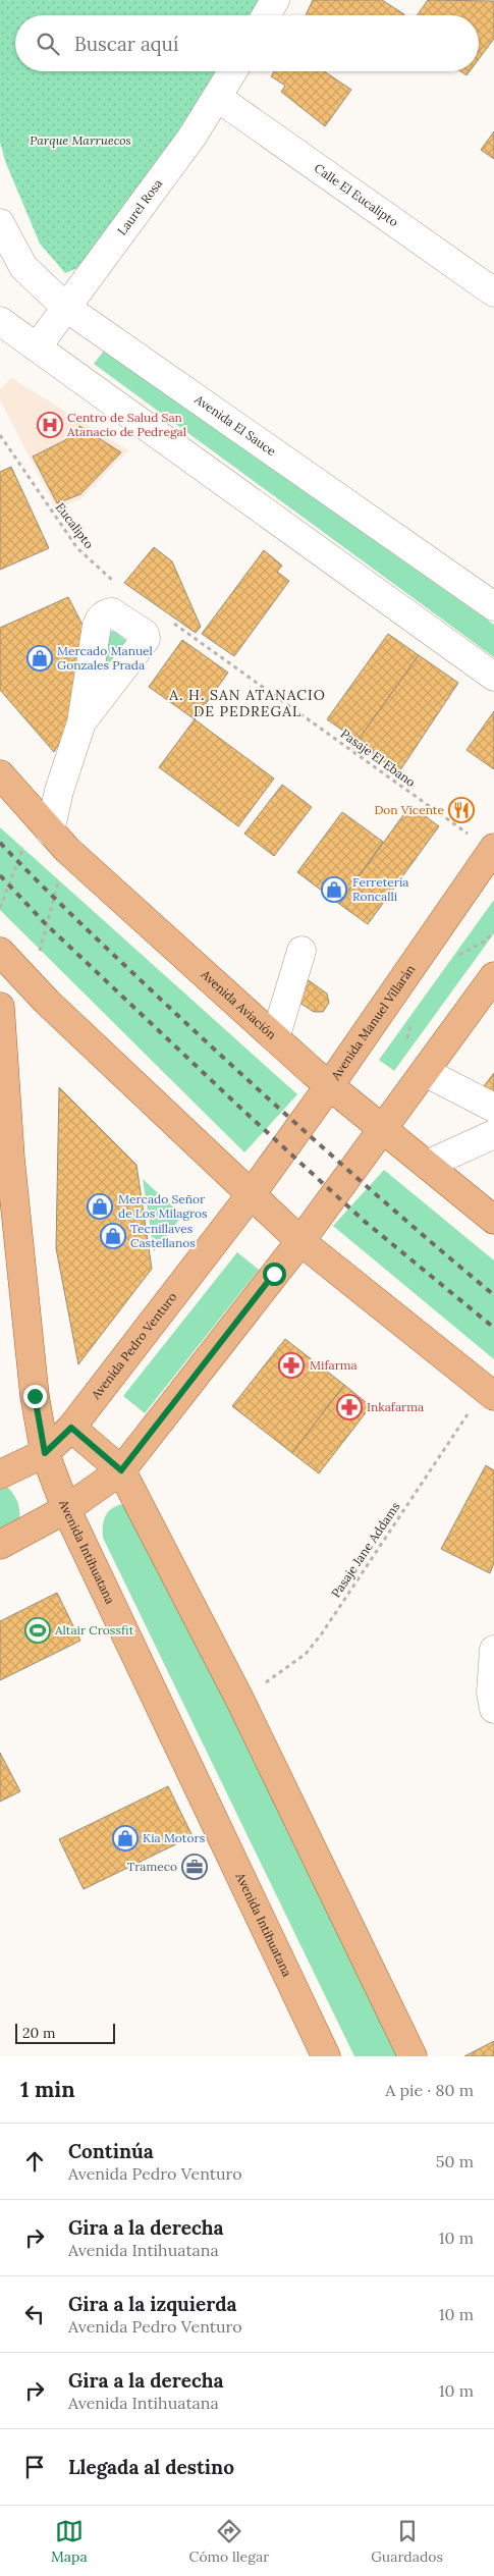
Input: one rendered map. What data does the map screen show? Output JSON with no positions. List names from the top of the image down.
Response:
{
  "streets": {
    "main road": [
      "Avenida Aviación",
      "Avenida Manuel Villarán",
      "Avenida Pedro Venturo",
      "Avenida Intihuatana"
    ],
    "street": ["Calle El Eucalipto", "Laurel Rosa", "Avenida El Sauce"],
    "path": ["Eucalipto", "Pasaje El Ebano", "Pasaje Jane Addams"]
  },
  "crossings": [
    ["Calle El Eucalipto", "Laurel Rosa"],
    ["Laurel Rosa", "Avenida El Sauce"],
    ["Pasaje El Ebano", "Avenida Manuel Villarán"],
    ["Avenida Aviación", "Avenida Manuel Villarán"],
    ["Avenida Manuel Villarán", "Avenida Pedro Venturo"],
    ["Avenida Pedro Venturo", "Avenida Intihuatana"]
  ],
  "districts": ["A. H. SAN ATANACIO DE PEDREGAL"],
  "parks": ["Parque Marruecos"],
  "places": {
    "hospital": ["Centro de Salud San Atanacio de Pedregal"],
    "shop": [
      "Mercado Manuel Gonzales Prada",
      "Ferretería Roncalli",
      "Mercado Señor de Los Milagros",
      "Tecnillaves Castellanos",
      "Kia Motors"
    ],
    "restaurant": ["Don Vicente"],
    "pharmacy": ["Mifarma", "Inkafarma"],
    "sports": ["Altair Crossfit"],
    "office": ["Trameco"]
  },
  "scale_bar": "20 m",
  "page": {
    "search": "Buscar aquí",
    "scale": "20 m",
    "heading": ["1 min", "A pie · 80 m"],
    "list": [
      ["Continúa", "Avenida Pedro Venturo", "50 m"],
      ["Gira a la derecha", "Avenida Intihuatana", "10 m"],
      ["Gira a la izquierda", "Avenida Pedro Venturo", "10 m"],
      ["Gira a la derecha", "Avenida Intihuatana", "10 m"],
      "Llegada al destino"
    ],
    "nav": ["Mapa", "Cómo llegar", "Guardados"]
  }
}
